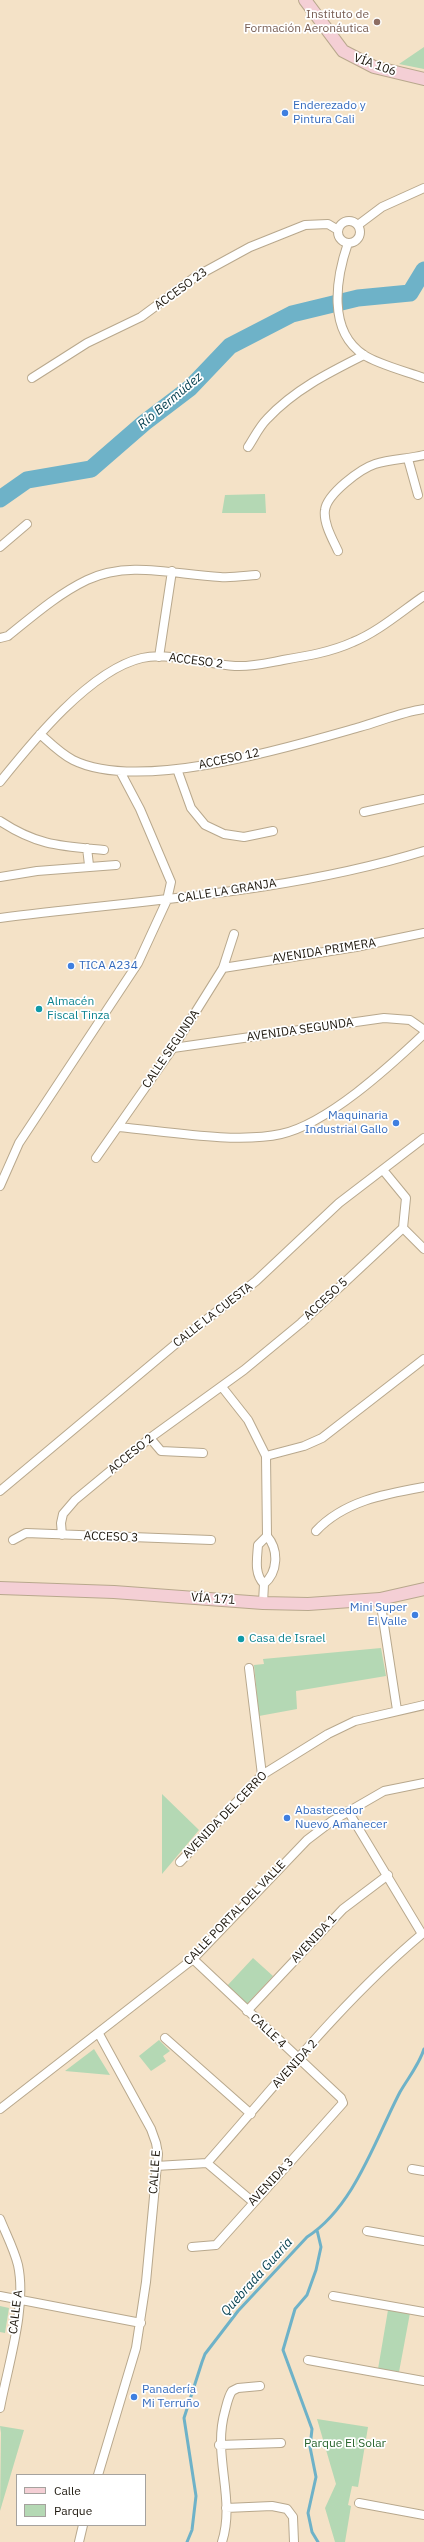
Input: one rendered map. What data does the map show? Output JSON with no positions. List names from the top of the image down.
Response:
{
  "streets": {
    "main road": ["VÍA 106", "VÍA 171"],
    "street": [
      "ACCESO 23",
      "ACCESO 2",
      "ACCESO 12",
      "CALLE LA GRANJA",
      "AVENIDA PRIMERA",
      "AVENIDA SEGUNDA",
      "CALLE SEGUNDA",
      "ACCESO 5",
      "CALLE LA CUESTA",
      "ACCESO 3",
      "AVENIDA DEL CERRO",
      "CALLE PORTAL DEL VALLE",
      "AVENIDA 1",
      "CALLE 4",
      "AVENIDA 2",
      "CALLE E",
      "AVENIDA 3",
      "CALLE A"
    ]
  },
  "crossings": [
    ["ACCESO 2", "ACCESO 12"],
    ["ACCESO 2", "ACCESO 5"],
    ["ACCESO 2", "ACCESO 3"],
    ["AVENIDA PRIMERA", "CALLE SEGUNDA"],
    ["AVENIDA SEGUNDA", "CALLE SEGUNDA"],
    ["CALLE PORTAL DEL VALLE", "CALLE 4"],
    ["CALLE PORTAL DEL VALLE", "CALLE E"],
    ["AVENIDA 1", "CALLE 4"],
    ["AVENIDA 1", "AVENIDA 2"],
    ["CALLE 4", "AVENIDA 2"],
    ["CALLE 4", "AVENIDA 3"]
  ],
  "water": ["Río Bermúdez", "Quebrada Guaria"],
  "parks": ["Parque El Solar"],
  "places": [
    "Instituto de Formación Aeronáutica",
    "Enderezado y Pintura Cali",
    "TICA A234",
    "Almacén Fiscal Tinza",
    "Maquinaria Industrial Gallo",
    "Mini Super El Valle",
    "Casa de Israel",
    "Abastecedor Nuevo Amanecer",
    "Panadería Mi Terruño"
  ],
  "legend": ["Calle", "Parque"]
}
